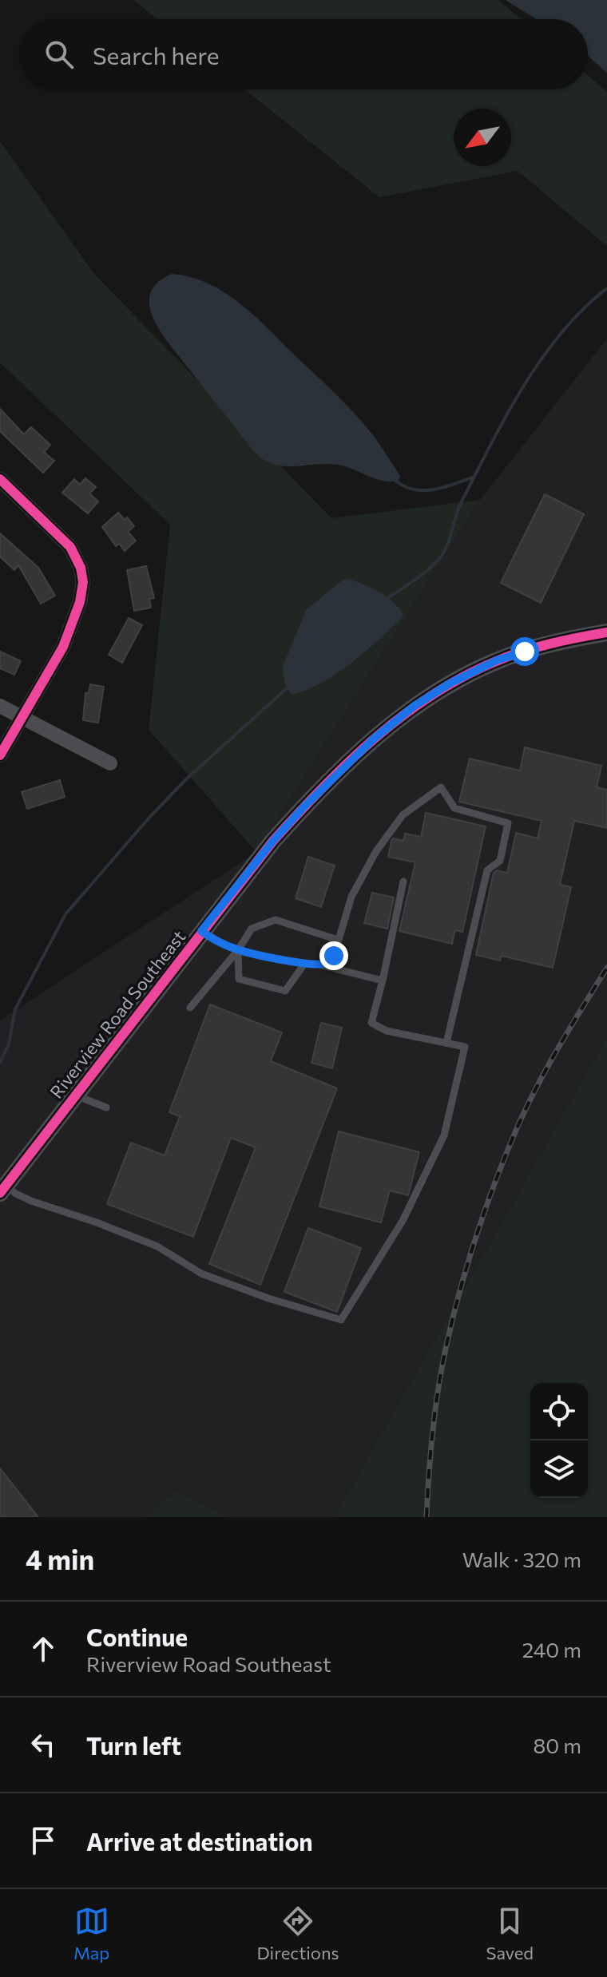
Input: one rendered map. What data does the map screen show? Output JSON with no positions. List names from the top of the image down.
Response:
{
  "streets": {
    "street": ["Riverview Road Southeast"]
  },
  "north": "bottom left",
  "page": {
    "search": "Search here",
    "heading": ["4 min", "Walk · 320 m"],
    "list": [
      ["Continue", "Riverview Road Southeast", "240 m"],
      ["Turn left", "80 m"],
      "Arrive at destination"
    ],
    "nav": ["Map", "Directions", "Saved"]
  }
}
